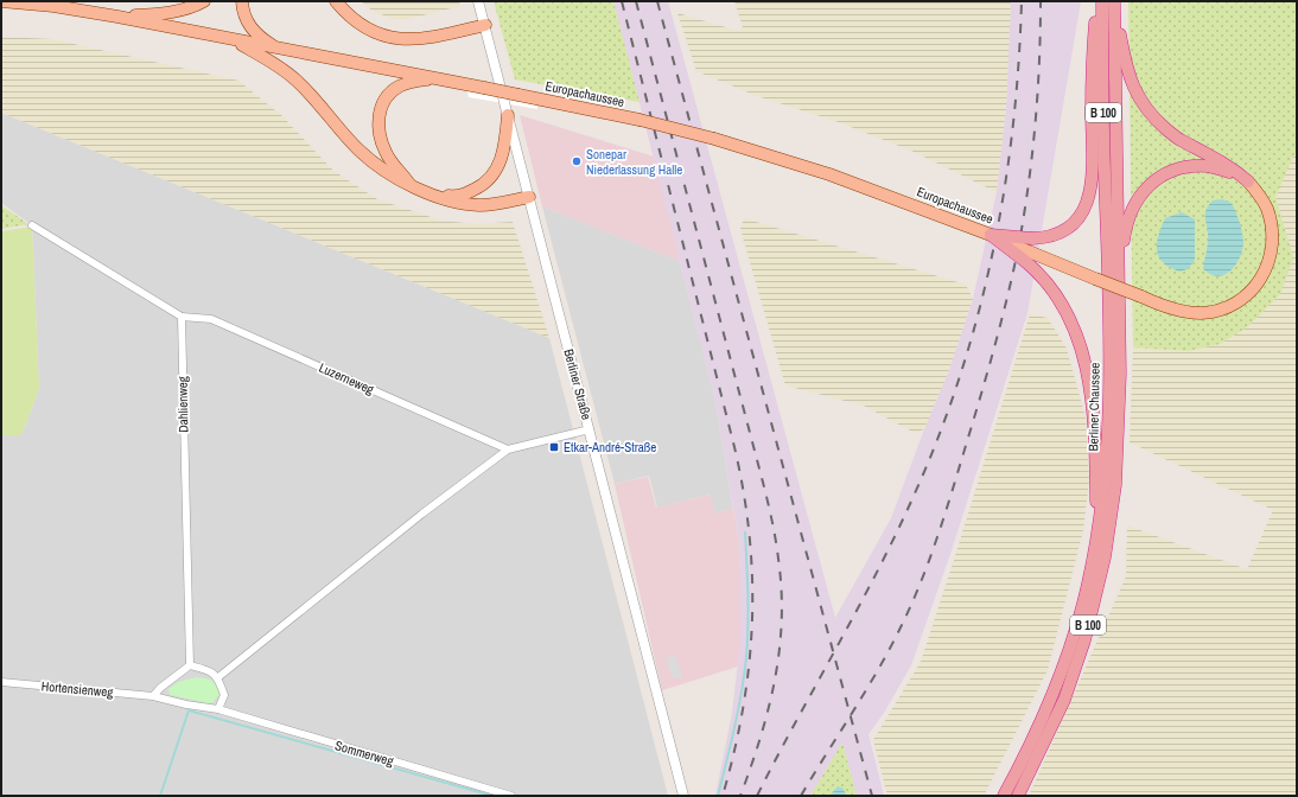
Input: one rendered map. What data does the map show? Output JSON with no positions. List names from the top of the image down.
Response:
{
  "streets": {
    "highway": ["B 100", "Berliner Chaussee"],
    "main road": ["Europachaussee"],
    "street": [
      "Luzerneweg",
      "Berliner Straße",
      "Dahlienweg",
      "Hortensienweg",
      "Sommerweg"
    ]
  },
  "crossings": [
    ["Luzerneweg", "Dahlienweg"],
    ["Hortensienweg", "Sommerweg"]
  ],
  "places": {
    "other": ["Sonepar Niederlassung Halle"],
    "transit": ["Etkar-André-Straße"]
  }
}
